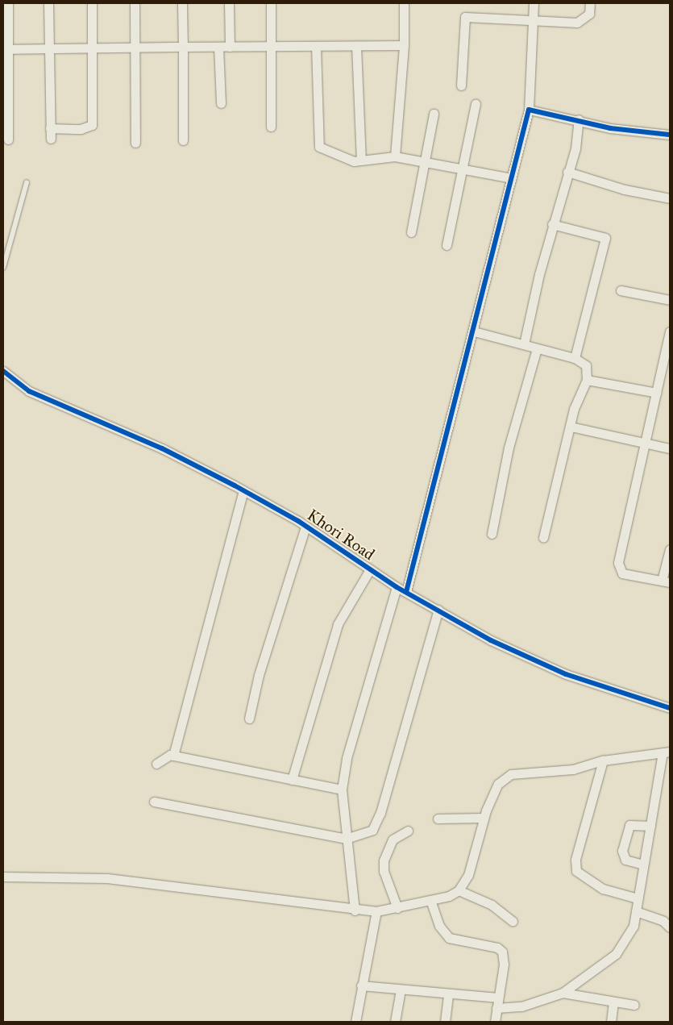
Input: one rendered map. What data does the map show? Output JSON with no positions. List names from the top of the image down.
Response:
{
  "streets": {
    "street": ["Khori Road"]
  }
}
